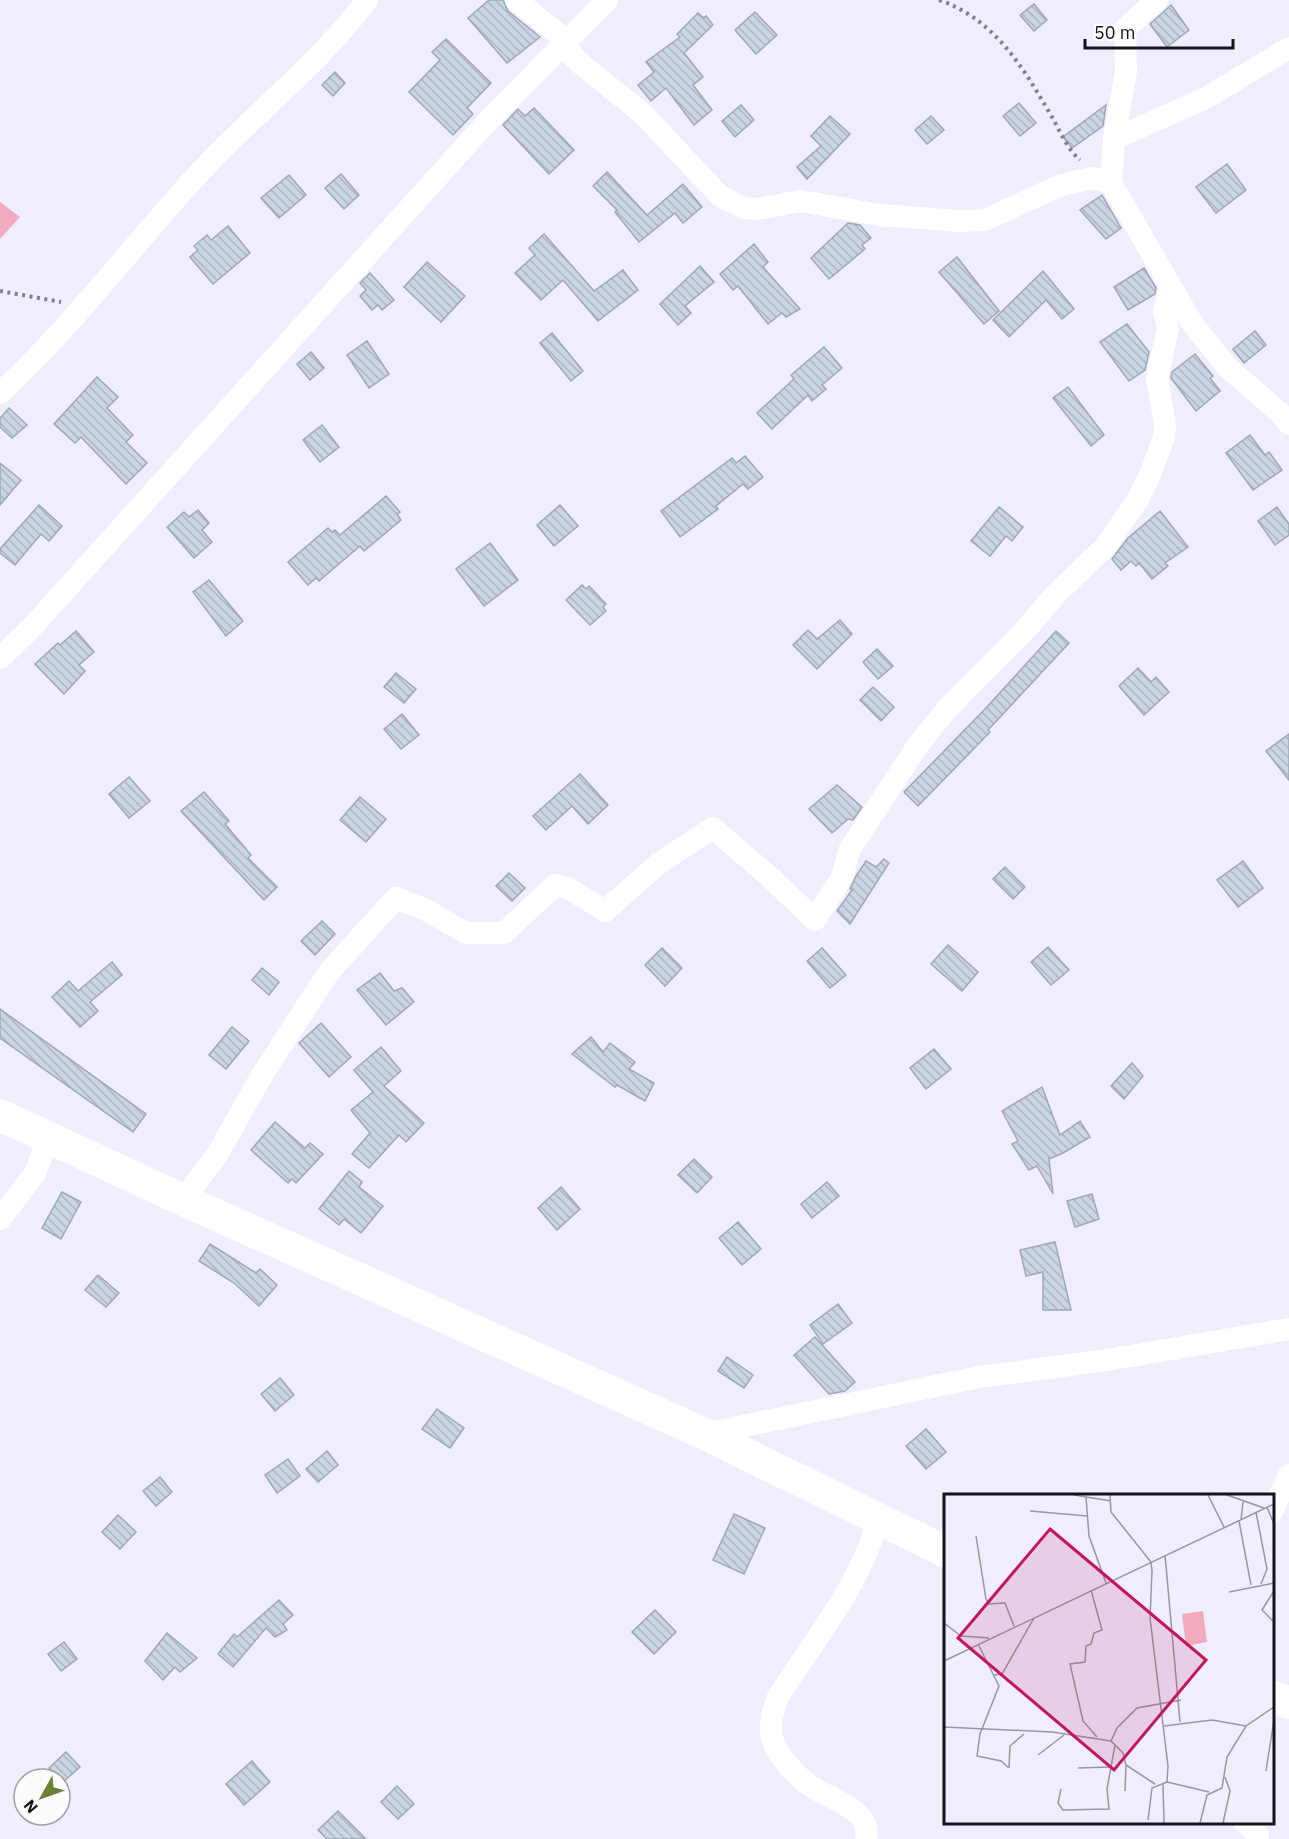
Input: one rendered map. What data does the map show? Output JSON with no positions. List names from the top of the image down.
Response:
{
  "scale_bar": "50 m",
  "north": "bottom left"
}
